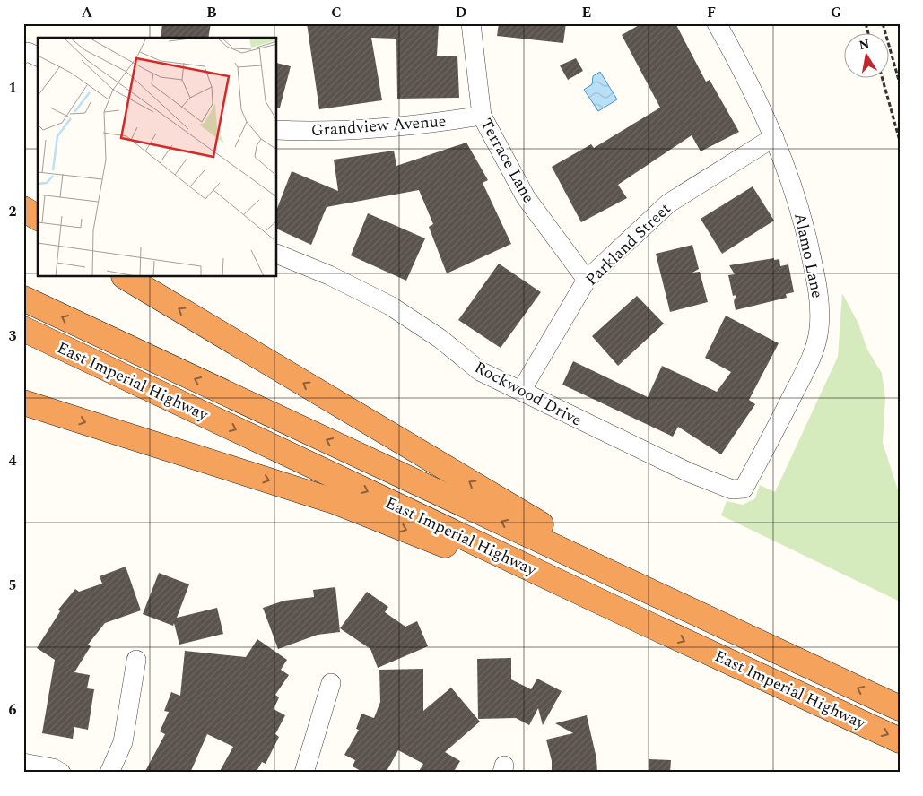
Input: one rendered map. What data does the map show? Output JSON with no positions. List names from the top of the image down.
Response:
{
  "streets": {
    "highway": ["East Imperial Highway"],
    "street": [
      "Grandview Avenue",
      "Terrace Lane",
      "Parkland Street",
      "Alamo Lane",
      "Rockwood Drive"
    ]
  },
  "crossings": [
    ["Grandview Avenue", "Terrace Lane"],
    ["Terrace Lane", "Parkland Street"],
    ["Parkland Street", "Alamo Lane"],
    ["Parkland Street", "Rockwood Drive"],
    ["Alamo Lane", "Rockwood Drive"]
  ],
  "north": "top",
  "grid": {
    "columns": [
      "A",
      "B",
      "C",
      "D",
      "E",
      "F",
      "G"
    ],
    "rows": [
      "1",
      "2",
      "3",
      "4",
      "5",
      "6"
    ]
  }
}
